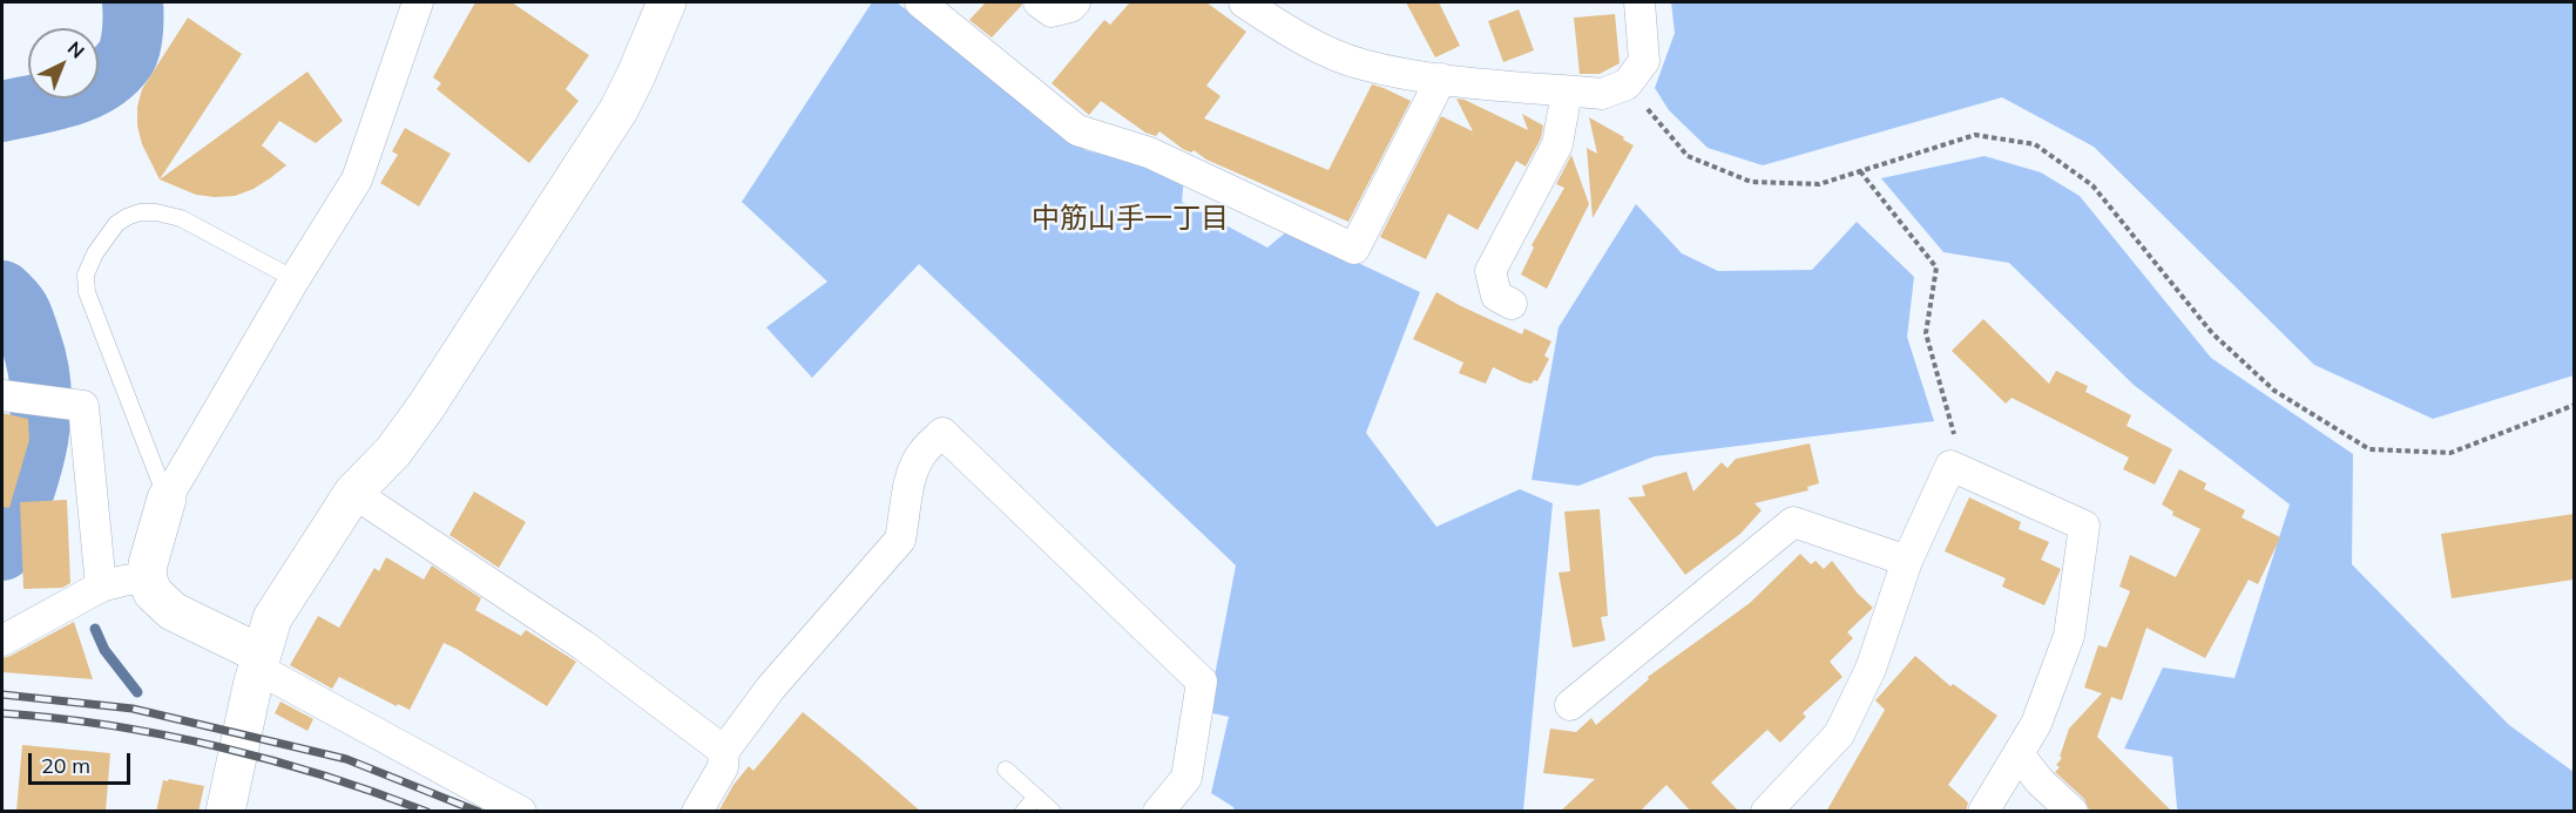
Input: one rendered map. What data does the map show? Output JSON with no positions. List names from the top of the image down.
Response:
{
  "districts": ["中筋山手一丁目"],
  "scale_bar": "20 m",
  "north": "top right"
}
